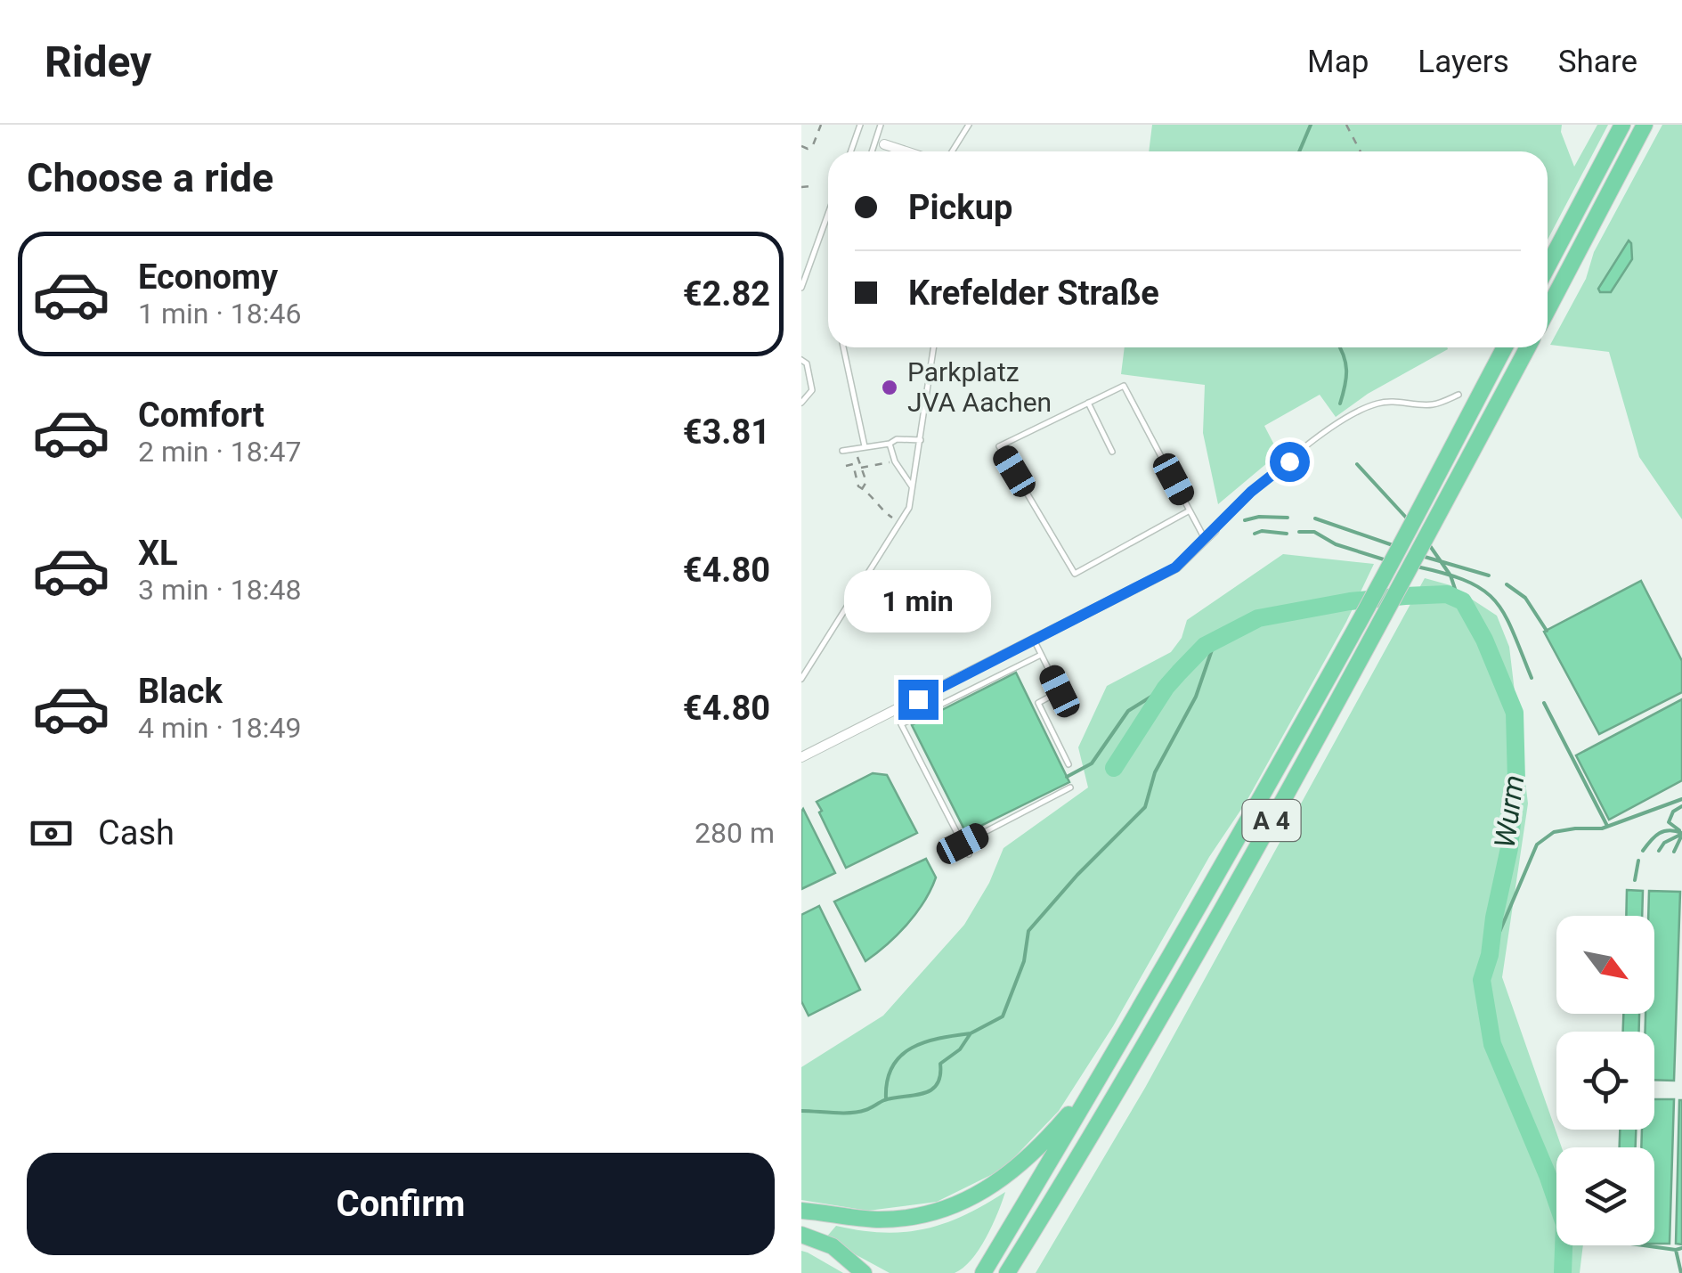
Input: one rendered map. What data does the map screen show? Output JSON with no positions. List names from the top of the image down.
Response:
{
  "streets": {
    "highway": ["A 4"]
  },
  "water": ["Wurm"],
  "places": ["Parkplatz JVA Aachen"],
  "north": "bottom right",
  "page": {
    "header": "Ridey",
    "nav": ["Map", "Layers", "Share"],
    "heading": "Choose a ride",
    "banner": ["Pickup", "Krefelder Straße"],
    "list": [
      {
        "name": "Economy",
        "note": "1 min · 18:46",
        "value": "€2.82"
      },
      {
        "name": "Comfort",
        "note": "2 min · 18:47",
        "value": "€3.81"
      },
      {
        "name": "XL",
        "note": "3 min · 18:48",
        "value": "€4.80"
      },
      {
        "name": "Black",
        "note": "4 min · 18:49",
        "value": "€4.80"
      }
    ],
    "bubble": "1 min",
    "pay": ["Cash", "280 m"],
    "buttons": "Confirm"
  }
}
